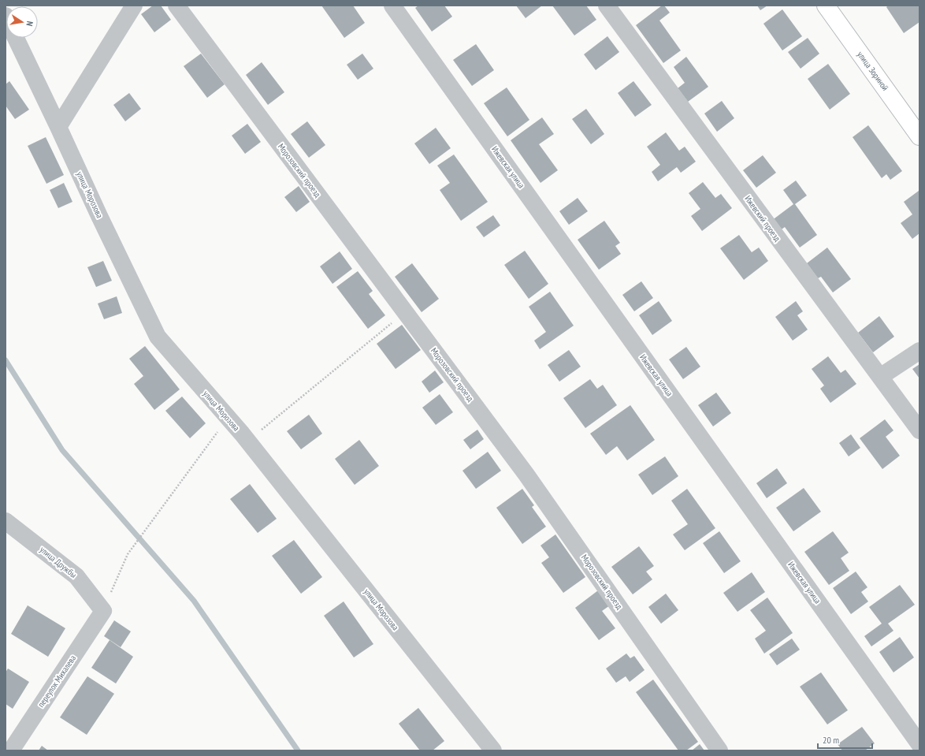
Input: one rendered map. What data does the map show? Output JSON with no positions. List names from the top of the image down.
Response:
{
  "streets": {
    "main road": ["улица Зориной"],
    "street": [
      "Ижевская улица",
      "Морозовский проезд",
      "улица Морозова",
      "Ижевский проезд",
      "улица Дружбы",
      "переулок Михалева"
    ]
  },
  "crossings": [
    ["улица Дружбы", "переулок Михалева"]
  ],
  "scale_bar": "20 m",
  "north": "right"
}
